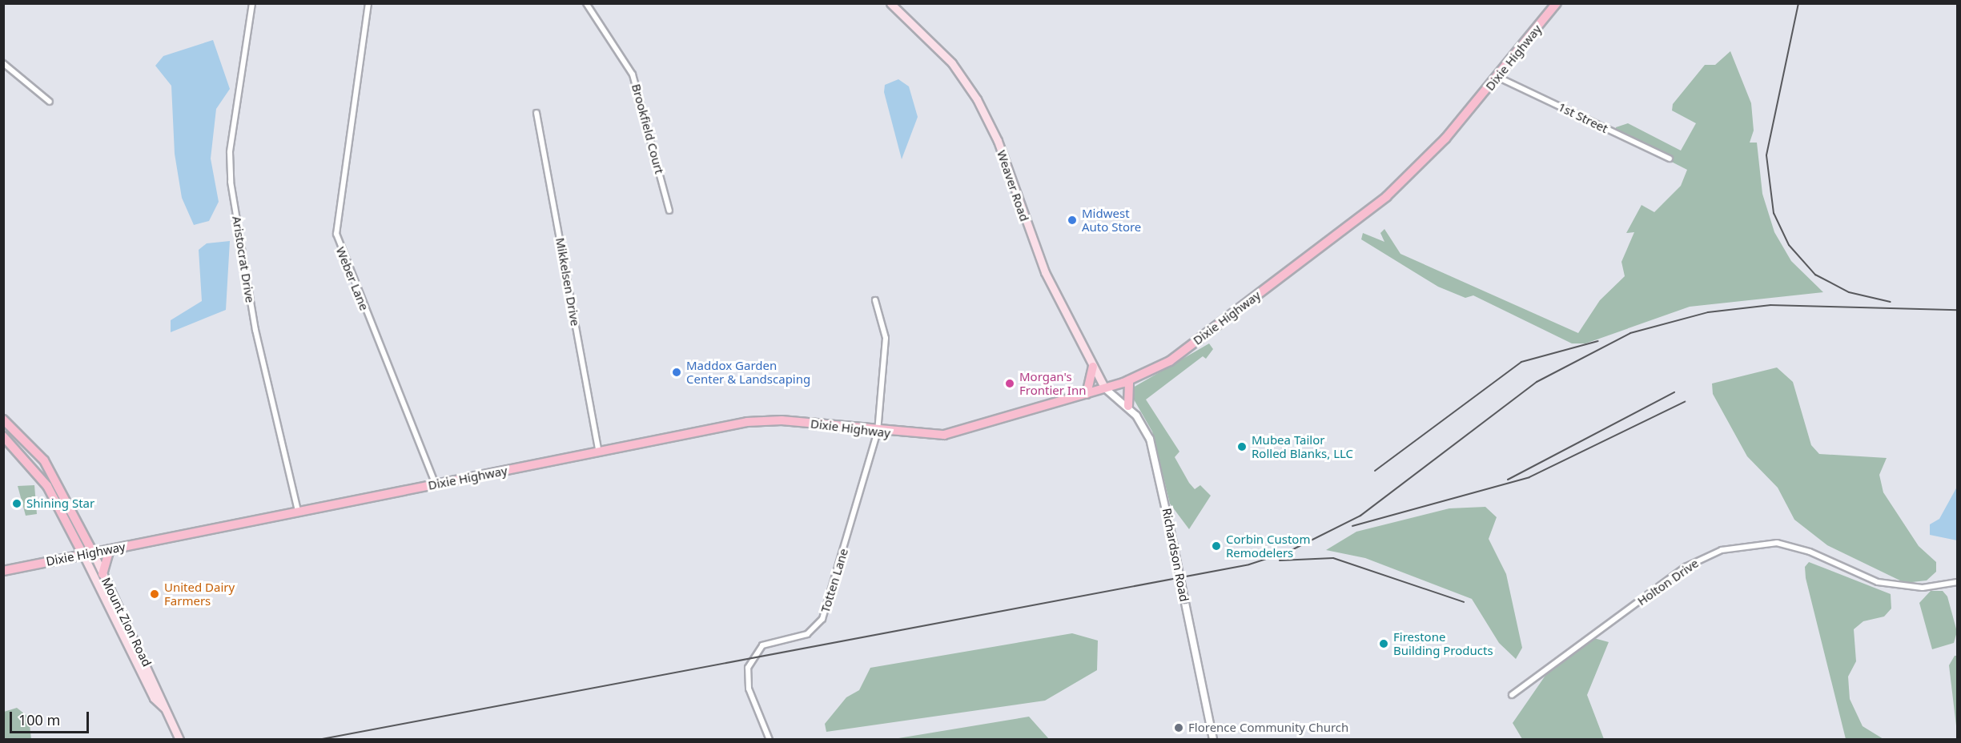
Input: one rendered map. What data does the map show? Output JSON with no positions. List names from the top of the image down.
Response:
{
  "streets": {
    "main road": ["Dixie Highway", "Weaver Road", "Mount Zion Road"],
    "street": [
      "1st Street",
      "Brookfield Court",
      "Aristocrat Drive",
      "Weber Lane",
      "Mikkelsen Drive",
      "Richardson Road",
      "Totten Lane",
      "Holton Drive"
    ]
  },
  "crossings": [
    ["Dixie Highway", "1st Street"],
    ["Dixie Highway", "Weaver Road"],
    ["Dixie Highway", "Aristocrat Drive"],
    ["Dixie Highway", "Weber Lane"],
    ["Dixie Highway", "Mikkelsen Drive"],
    ["Dixie Highway", "Richardson Road"],
    ["Dixie Highway", "Totten Lane"],
    ["Dixie Highway", "Mount Zion Road"],
    ["Weaver Road", "Richardson Road"]
  ],
  "places": [
    "Midwest Auto Store",
    "Maddox Garden Center & Landscaping",
    "Morgan's Frontier Inn",
    "Mubea Tailor Rolled Blanks, LLC",
    "Shining Star",
    "Corbin Custom Remodelers",
    "United Dairy Farmers",
    "Firestone Building Products",
    "Florence Community Church"
  ],
  "scale_bar": "100 m"
}
